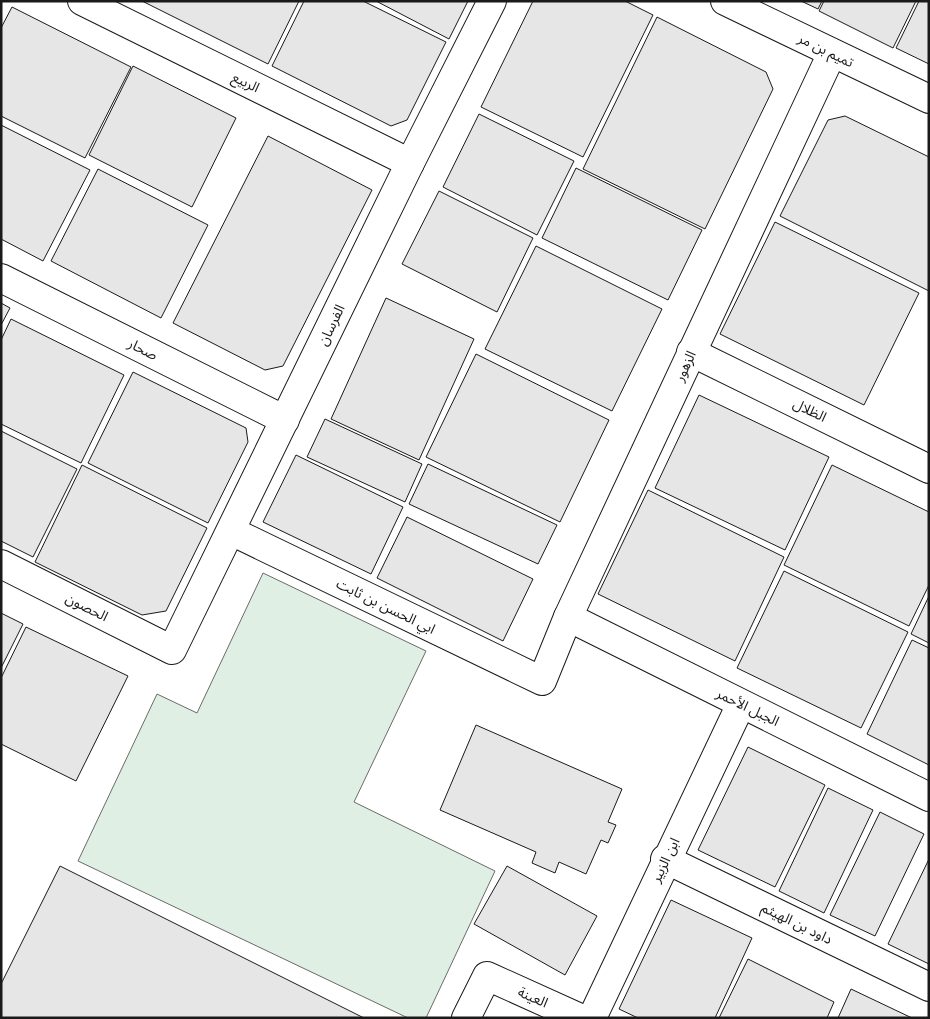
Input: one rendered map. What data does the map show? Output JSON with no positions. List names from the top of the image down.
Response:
{
  "streets": {
    "street": [
      "تميم بن مر",
      "الربيع",
      "الفرسان",
      "صحار",
      "الزهور",
      "الظلال",
      "ابي الحسن بن ثابت",
      "الحصون",
      "الجبل الأحمر",
      "ابن الزبير",
      "داود بن الهيثم",
      "العينة"
    ]
  },
  "crossings": [
    ["تميم بن مر", "الزهور"],
    ["الربيع", "الفرسان"],
    ["الفرسان", "صحار"],
    ["الفرسان", "ابي الحسن بن ثابت"],
    ["الفرسان", "الحصون"],
    ["الزهور", "الظلال"],
    ["الزهور", "ابي الحسن بن ثابت"],
    ["الزهور", "الجبل الأحمر"],
    ["الجبل الأحمر", "ابن الزبير"],
    ["ابن الزبير", "داود بن الهيثم"]
  ]
}
